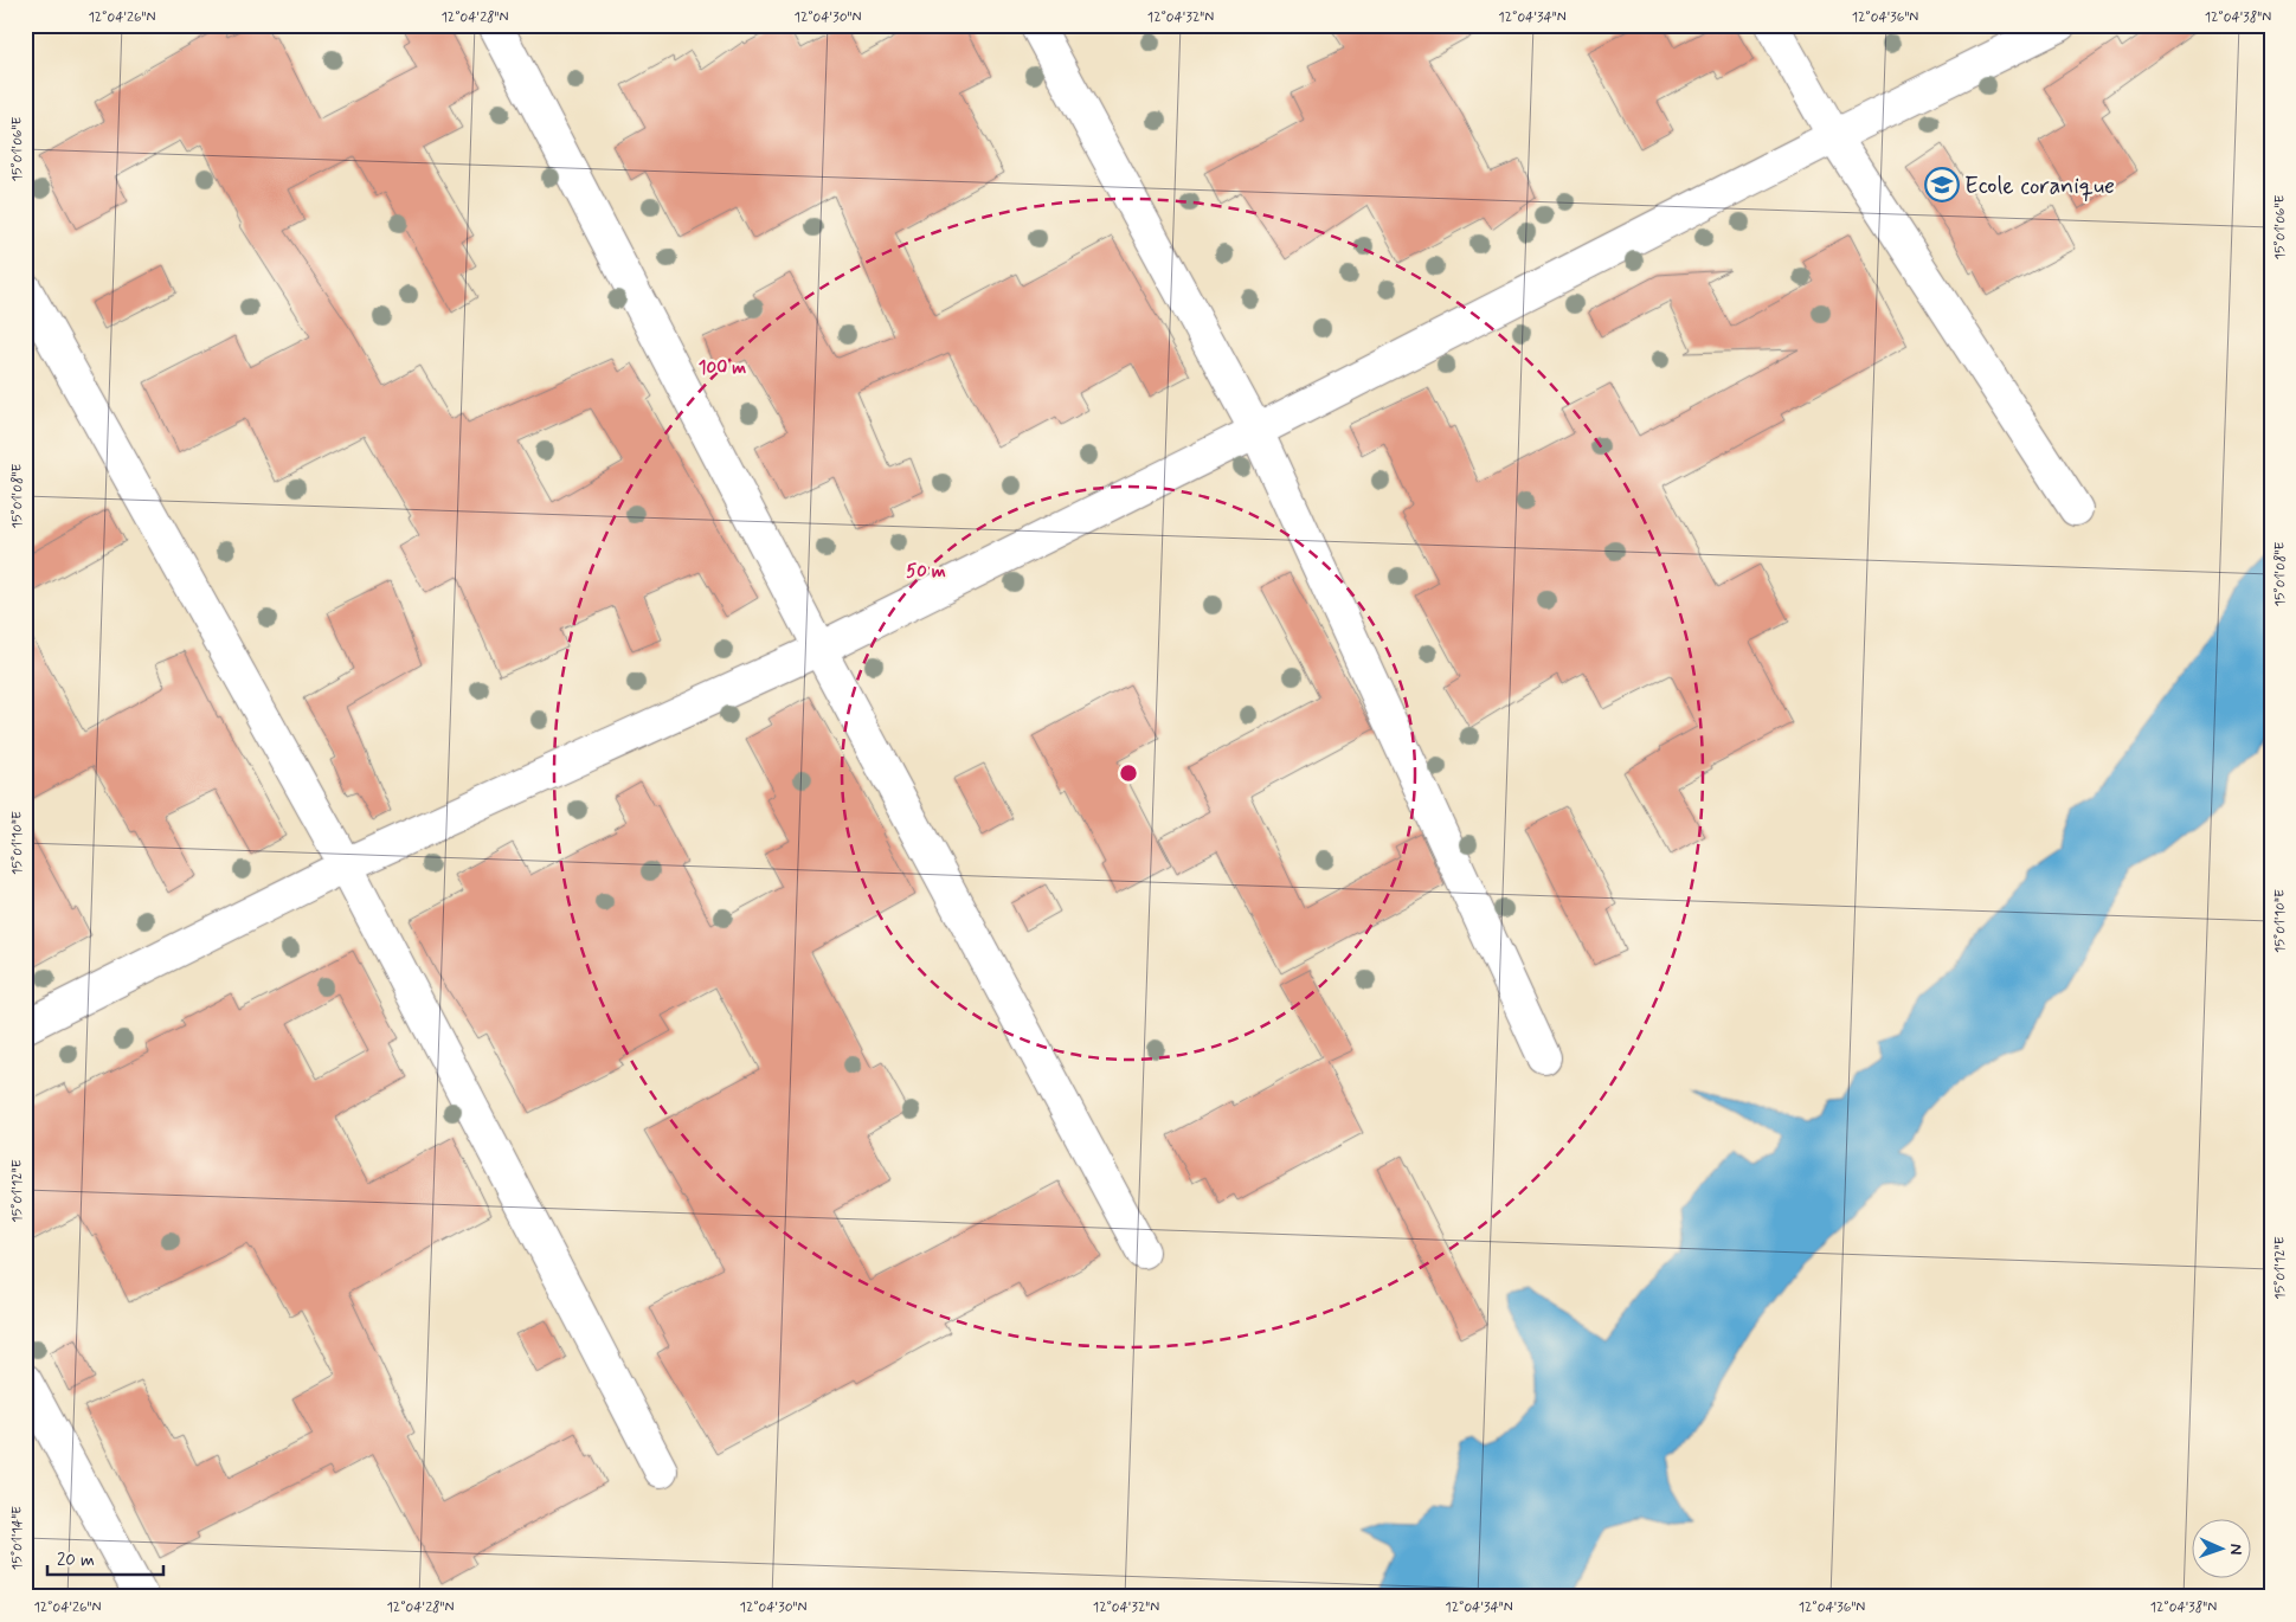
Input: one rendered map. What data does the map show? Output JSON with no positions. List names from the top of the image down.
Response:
{
  "places": {
    "school or university": ["Ecole coranique"]
  },
  "scale_bar": "20 m",
  "north": "right",
  "coordinates": [
    "12°04'26\"N",
    "12°04'28\"N",
    "12°04'30\"N",
    "12°04'32\"N",
    "12°04'34\"N",
    "12°04'36\"N",
    "12°04'38\"N",
    "15°01'06\"E",
    "15°01'08\"E",
    "15°01'10\"E",
    "15°01'12\"E",
    "15°01'14\"E"
  ],
  "rings": ["100 m", "50 m"]
}
